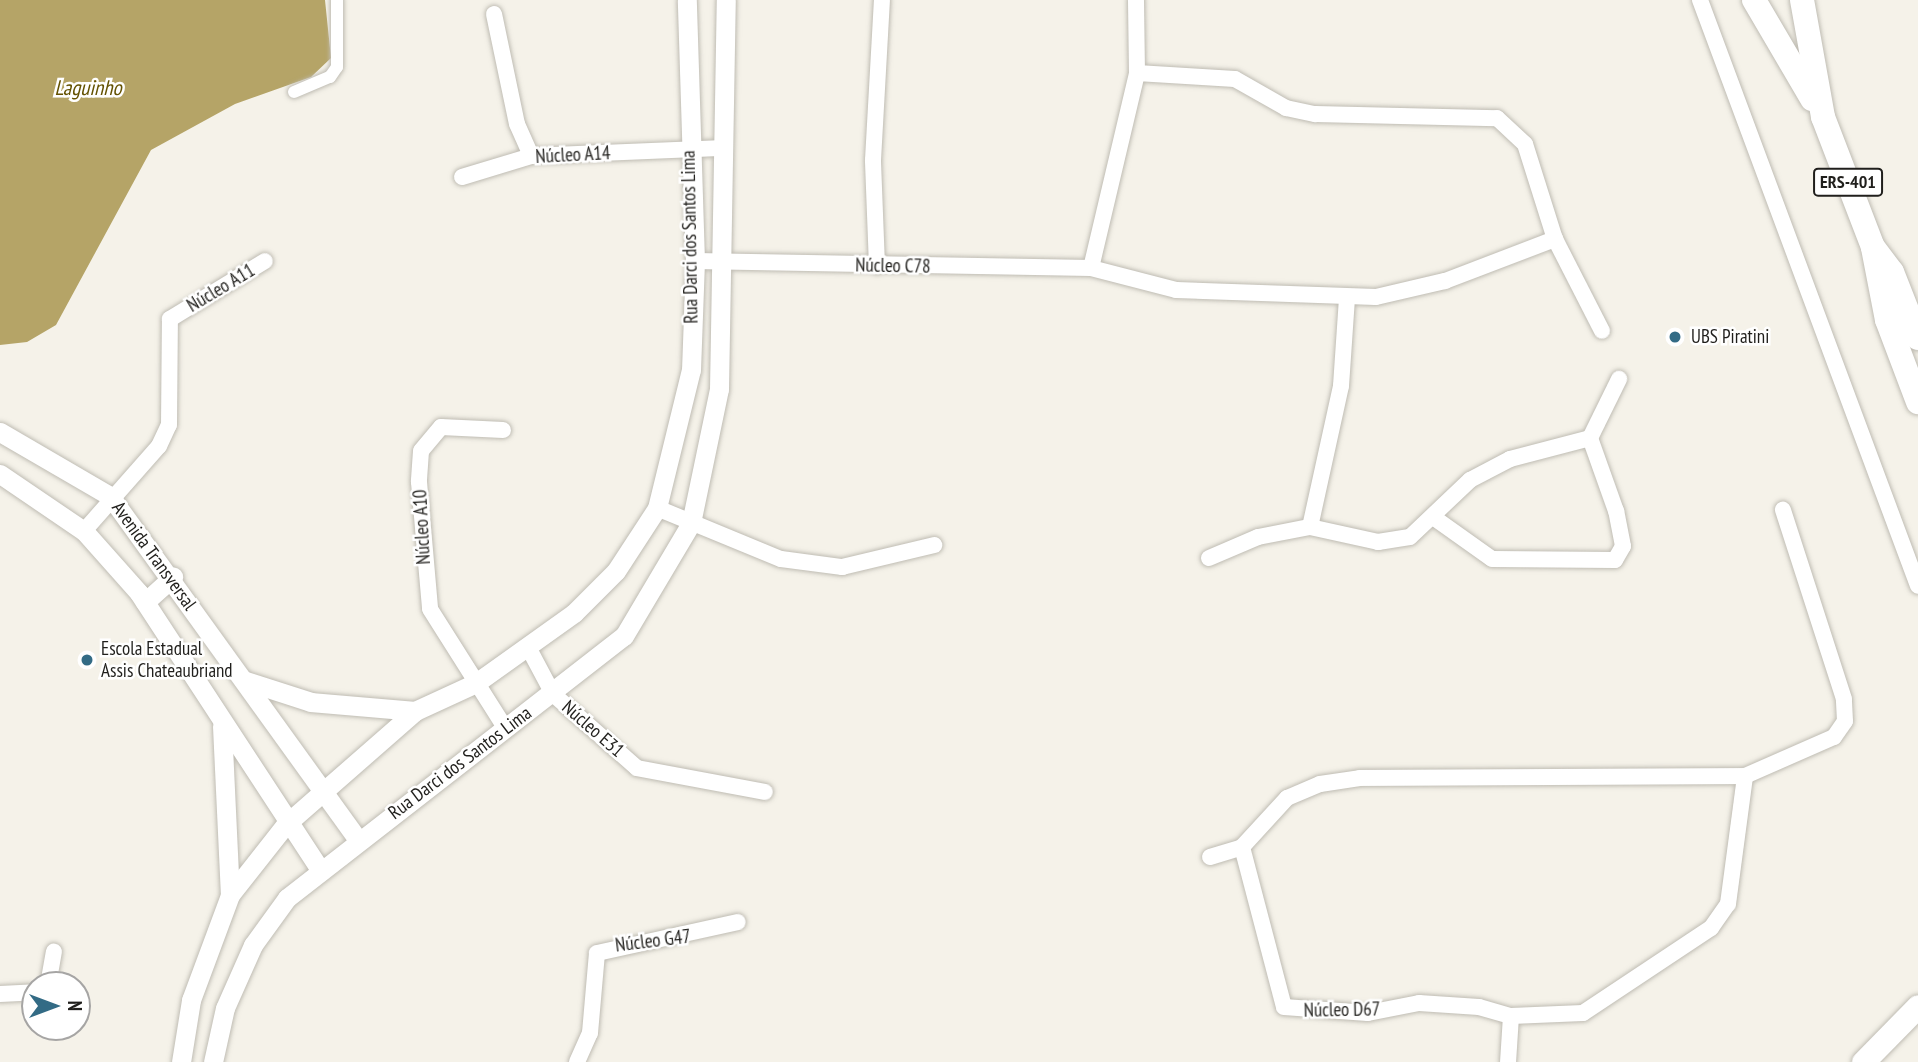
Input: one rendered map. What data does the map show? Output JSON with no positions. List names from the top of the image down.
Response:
{
  "streets": {
    "main road": ["ERS-401"],
    "street": [
      "Núcleo A14",
      "Rua Darci dos Santos Lima",
      "Núcleo C78",
      "Núcleo A11",
      "Núcleo A10",
      "Avenida Transversal",
      "Núcleo E31",
      "Núcleo G47",
      "Núcleo D67"
    ]
  },
  "crossings": [
    ["Núcleo A14", "Rua Darci dos Santos Lima"],
    ["Rua Darci dos Santos Lima", "Núcleo C78"],
    ["Rua Darci dos Santos Lima", "Núcleo A10"],
    ["Rua Darci dos Santos Lima", "Avenida Transversal"],
    ["Rua Darci dos Santos Lima", "Núcleo E31"],
    ["Núcleo A11", "Avenida Transversal"]
  ],
  "water": ["Laguinho"],
  "places": ["UBS Piratini", "Escola Estadual Assis Chateaubriand"],
  "north": "right"
}
